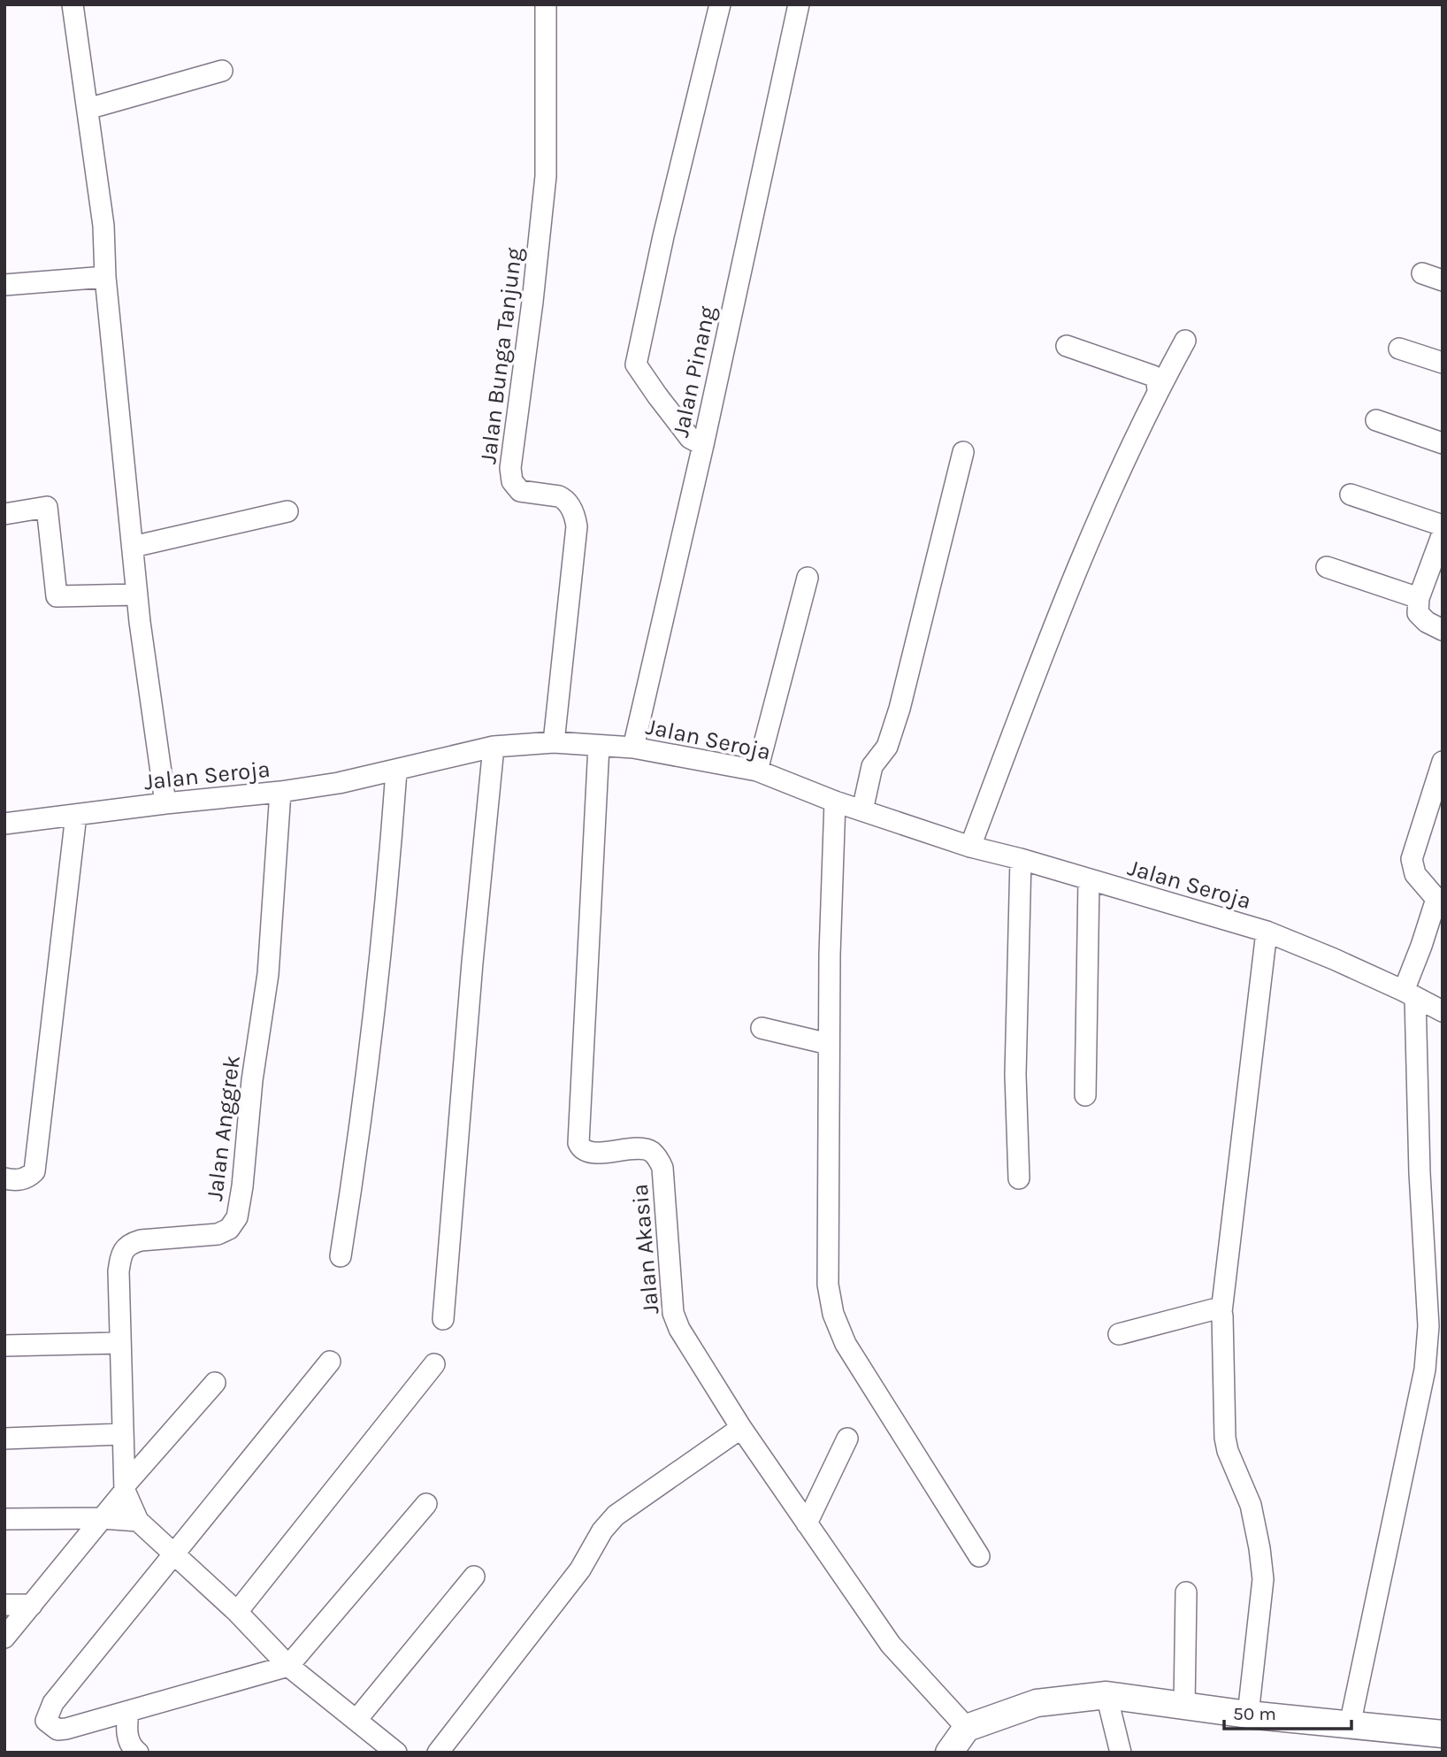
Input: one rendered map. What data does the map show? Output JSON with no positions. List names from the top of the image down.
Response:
{
  "streets": {
    "street": [
      "Jalan Bunga Tanjung",
      "Jalan Pinang",
      "Jalan Seroja",
      "Jalan Anggrek",
      "Jalan Akasia"
    ]
  },
  "crossings": [
    ["Jalan Bunga Tanjung", "Jalan Seroja"],
    ["Jalan Pinang", "Jalan Seroja"],
    ["Jalan Seroja", "Jalan Anggrek"],
    ["Jalan Seroja", "Jalan Akasia"]
  ],
  "scale_bar": "50 m"
}
